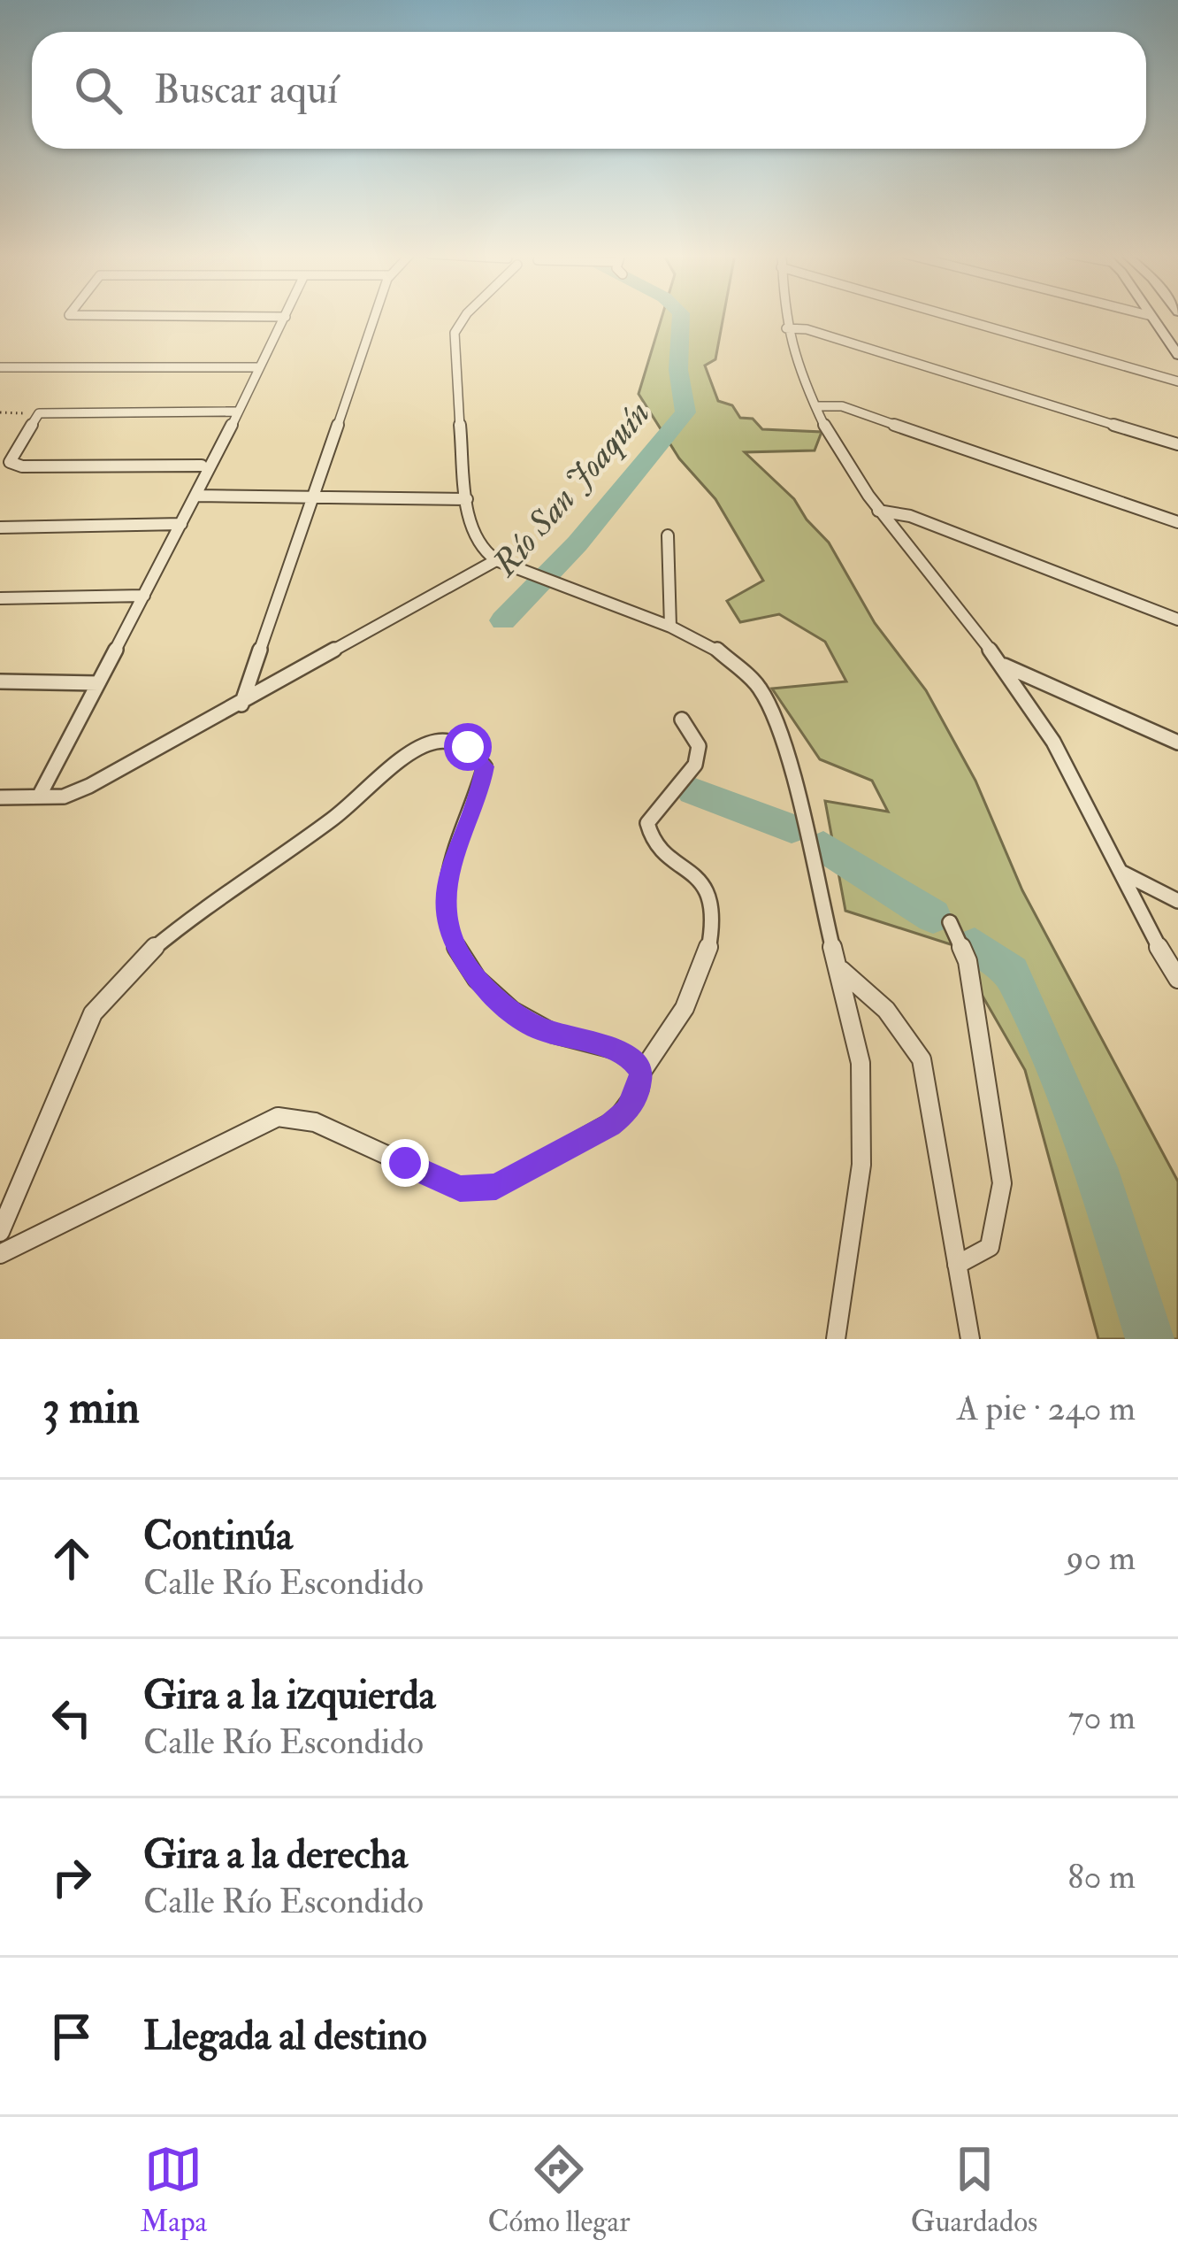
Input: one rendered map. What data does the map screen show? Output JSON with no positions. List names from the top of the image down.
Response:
{
  "water": ["Río San Joaquín"],
  "page": {
    "search": "Buscar aquí",
    "heading": ["3 min", "A pie · 240 m"],
    "list": [
      ["Continúa", "Calle Río Escondido", "90 m"],
      ["Gira a la izquierda", "Calle Río Escondido", "70 m"],
      ["Gira a la derecha", "Calle Río Escondido", "80 m"],
      "Llegada al destino"
    ],
    "nav": ["Mapa", "Cómo llegar", "Guardados"]
  }
}
